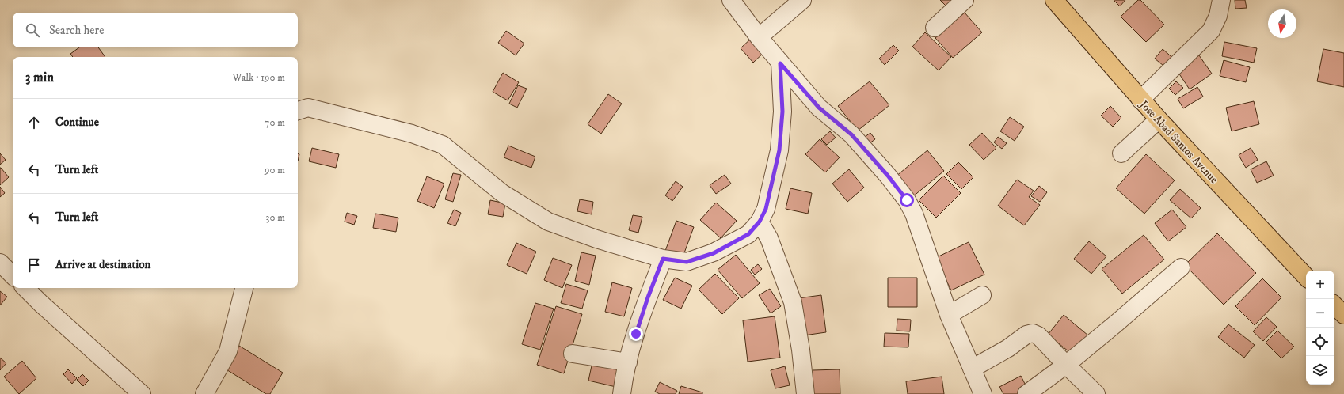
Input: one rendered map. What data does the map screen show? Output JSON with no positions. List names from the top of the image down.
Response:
{
  "streets": {
    "highway": ["Jose Abad Santos Avenue"]
  },
  "north": "bottom",
  "page": {
    "search": "Search here",
    "heading": ["3 min", "Walk · 190 m"],
    "list": [
      ["Continue", "70 m"],
      ["Turn left", "90 m"],
      ["Turn left", "30 m"],
      "Arrive at destination"
    ],
    "map_buttons": ["+", "−"]
  }
}
